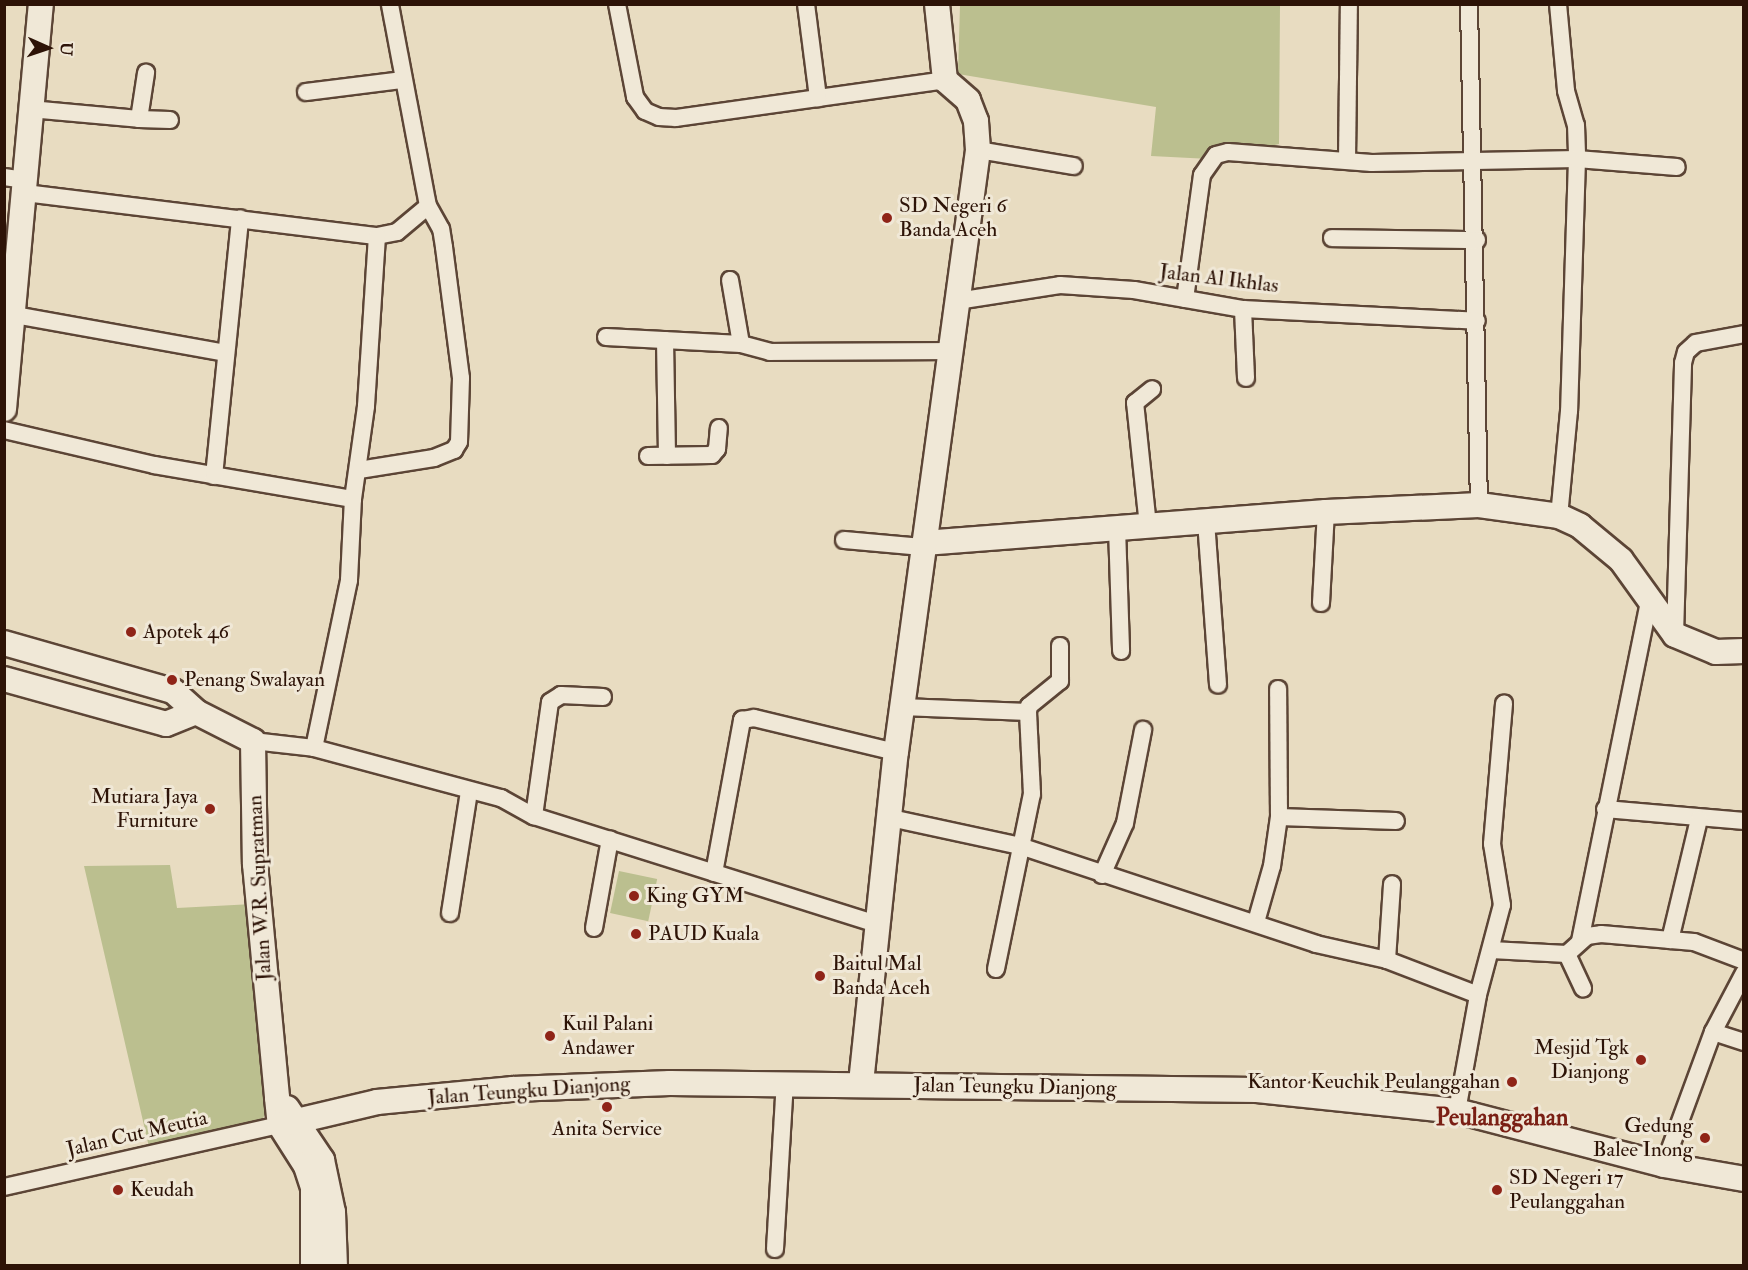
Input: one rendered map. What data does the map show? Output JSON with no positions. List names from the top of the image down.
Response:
{
  "streets": {
    "street": [
      "Jalan Al Ikhlas",
      "Jalan W.R. Supratman",
      "Jalan Teungku Dianjong",
      "Jalan Cut Meutia"
    ]
  },
  "crossings": [
    ["Jalan W.R. Supratman", "Jalan Teungku Dianjong"],
    ["Jalan W.R. Supratman", "Jalan Cut Meutia"],
    ["Jalan Teungku Dianjong", "Jalan Cut Meutia"]
  ],
  "districts": ["Peulanggahan"],
  "places": [
    "SD Negeri 6 Banda Aceh",
    "Apotek 46",
    "Penang Swalayan",
    "Mutiara Jaya Furniture",
    "King GYM",
    "PAUD Kuala",
    "Baitul Mal Banda Aceh",
    "Kuil Palani Andawer",
    "Mesjid Tgk Dianjong",
    "Kantor Keuchik Peulanggahan",
    "Anita Service",
    "Gedung Balee Inong",
    "Keudah",
    "SD Negeri 17 Peulanggahan"
  ],
  "north": "right"
}
